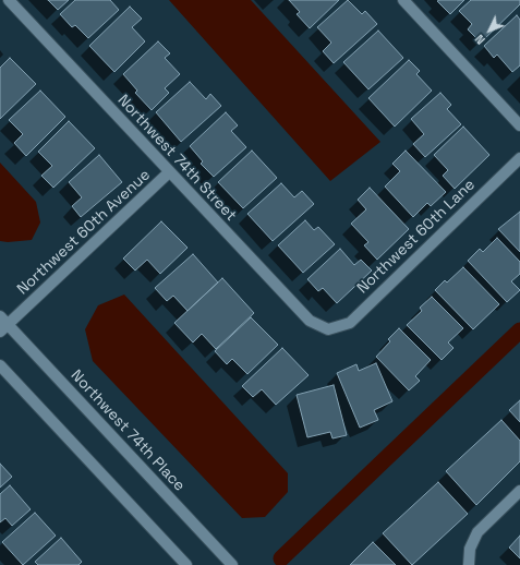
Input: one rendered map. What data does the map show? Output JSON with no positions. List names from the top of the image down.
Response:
{
  "streets": {
    "street": [
      "Northwest 74th Street",
      "Northwest 60th Avenue",
      "Northwest 60th Lane",
      "Northwest 74th Place"
    ]
  },
  "crossings": [
    ["Northwest 74th Street", "Northwest 60th Avenue"],
    ["Northwest 74th Street", "Northwest 60th Lane"],
    ["Northwest 60th Avenue", "Northwest 74th Place"]
  ],
  "north": "bottom left"
}
